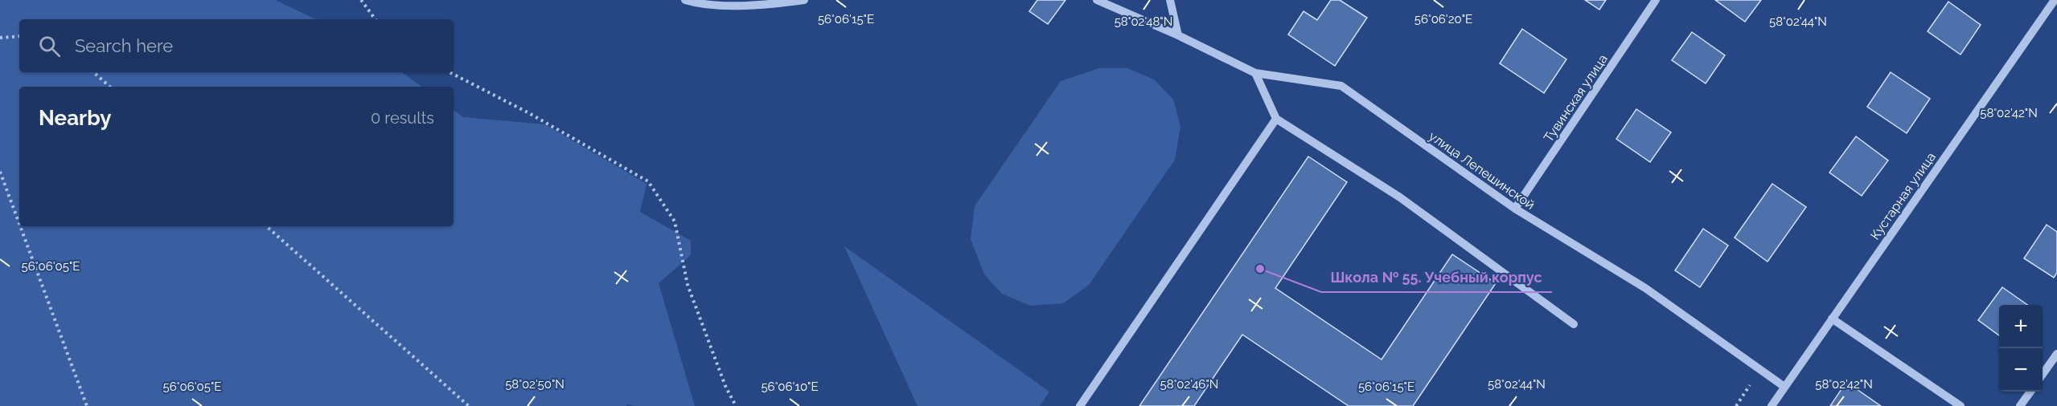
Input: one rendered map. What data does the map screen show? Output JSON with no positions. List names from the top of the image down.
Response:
{
  "streets": {
    "street": ["Тувинская улица", "улица Лепешинской", "Кустарная улица"]
  },
  "crossings": [
    ["Тувинская улица", "улица Лепешинской"],
    ["улица Лепешинской", "Кустарная улица"]
  ],
  "places": ["Школа № 55. Учебный корпус"],
  "page": {
    "search": "Search here",
    "heading": ["Nearby", "0 results"],
    "map_buttons": ["+", "−"]
  },
  "coordinates": [
    "56°06'15\"E",
    "56°06'20\"E",
    "58°02'48\"N",
    "58°02'44\"N",
    "58°02'42\"N",
    "56°06'05\"E",
    "58°02'50\"N",
    "58°02'46\"N",
    "56°06'10\"E"
  ]
}
